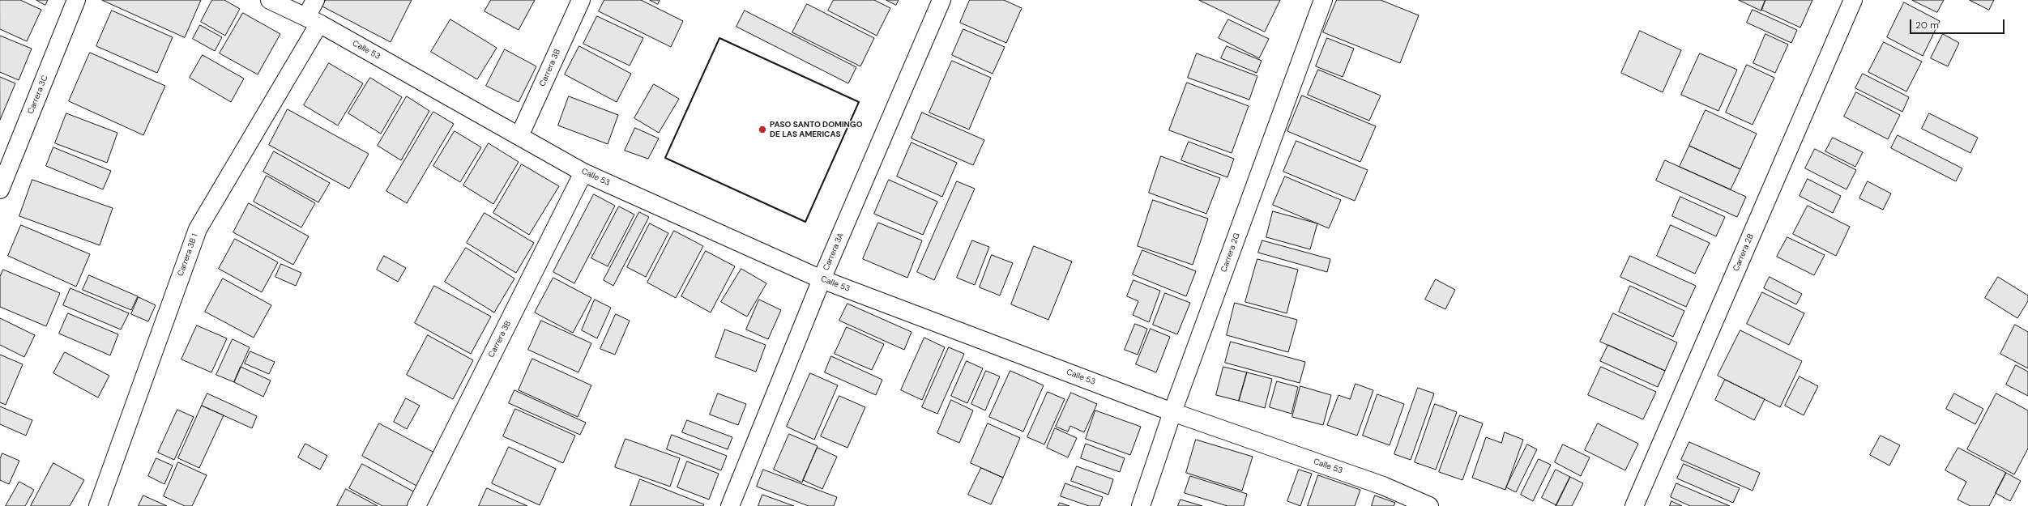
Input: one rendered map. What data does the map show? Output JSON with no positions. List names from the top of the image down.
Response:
{
  "streets": {
    "street": [
      "Calle 53",
      "Carrera 3B",
      "Carrera 3C",
      "Carrera 3A",
      "Carrera 2G",
      "Carrera 2B",
      "Carrera 3B 1"
    ]
  },
  "crossings": [
    ["Calle 53", "Carrera 3B"],
    ["Calle 53", "Carrera 3A"],
    ["Calle 53", "Carrera 2G"],
    ["Calle 53", "Carrera 3B 1"]
  ],
  "places": ["PASO SANTO DOMINGO DE LAS AMERICAS"],
  "scale_bar": "20 m"
}
